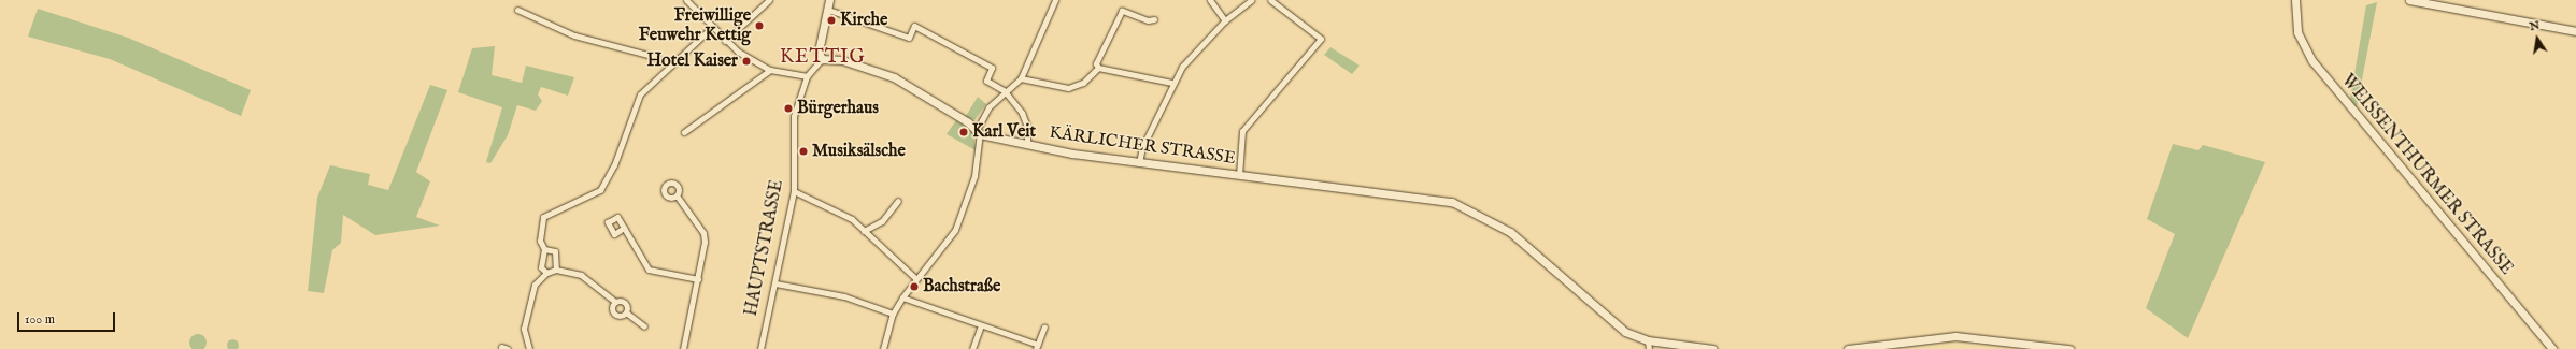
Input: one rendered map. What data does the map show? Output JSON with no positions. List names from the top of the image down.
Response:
{
  "streets": {
    "street": ["KÄRLICHER STRASSE", "WEISSENTHURMER STRASSE", "HAUPTSTRASSE"]
  },
  "districts": ["KETTIG"],
  "places": [
    "Kirche",
    "Freiwillige Feuwehr Kettig",
    "Hotel Kaiser",
    "Bürgerhaus",
    "Karl Veit",
    "Musiksälsche",
    "Bachstraße"
  ],
  "scale_bar": "100 m",
  "north": "top"
}
